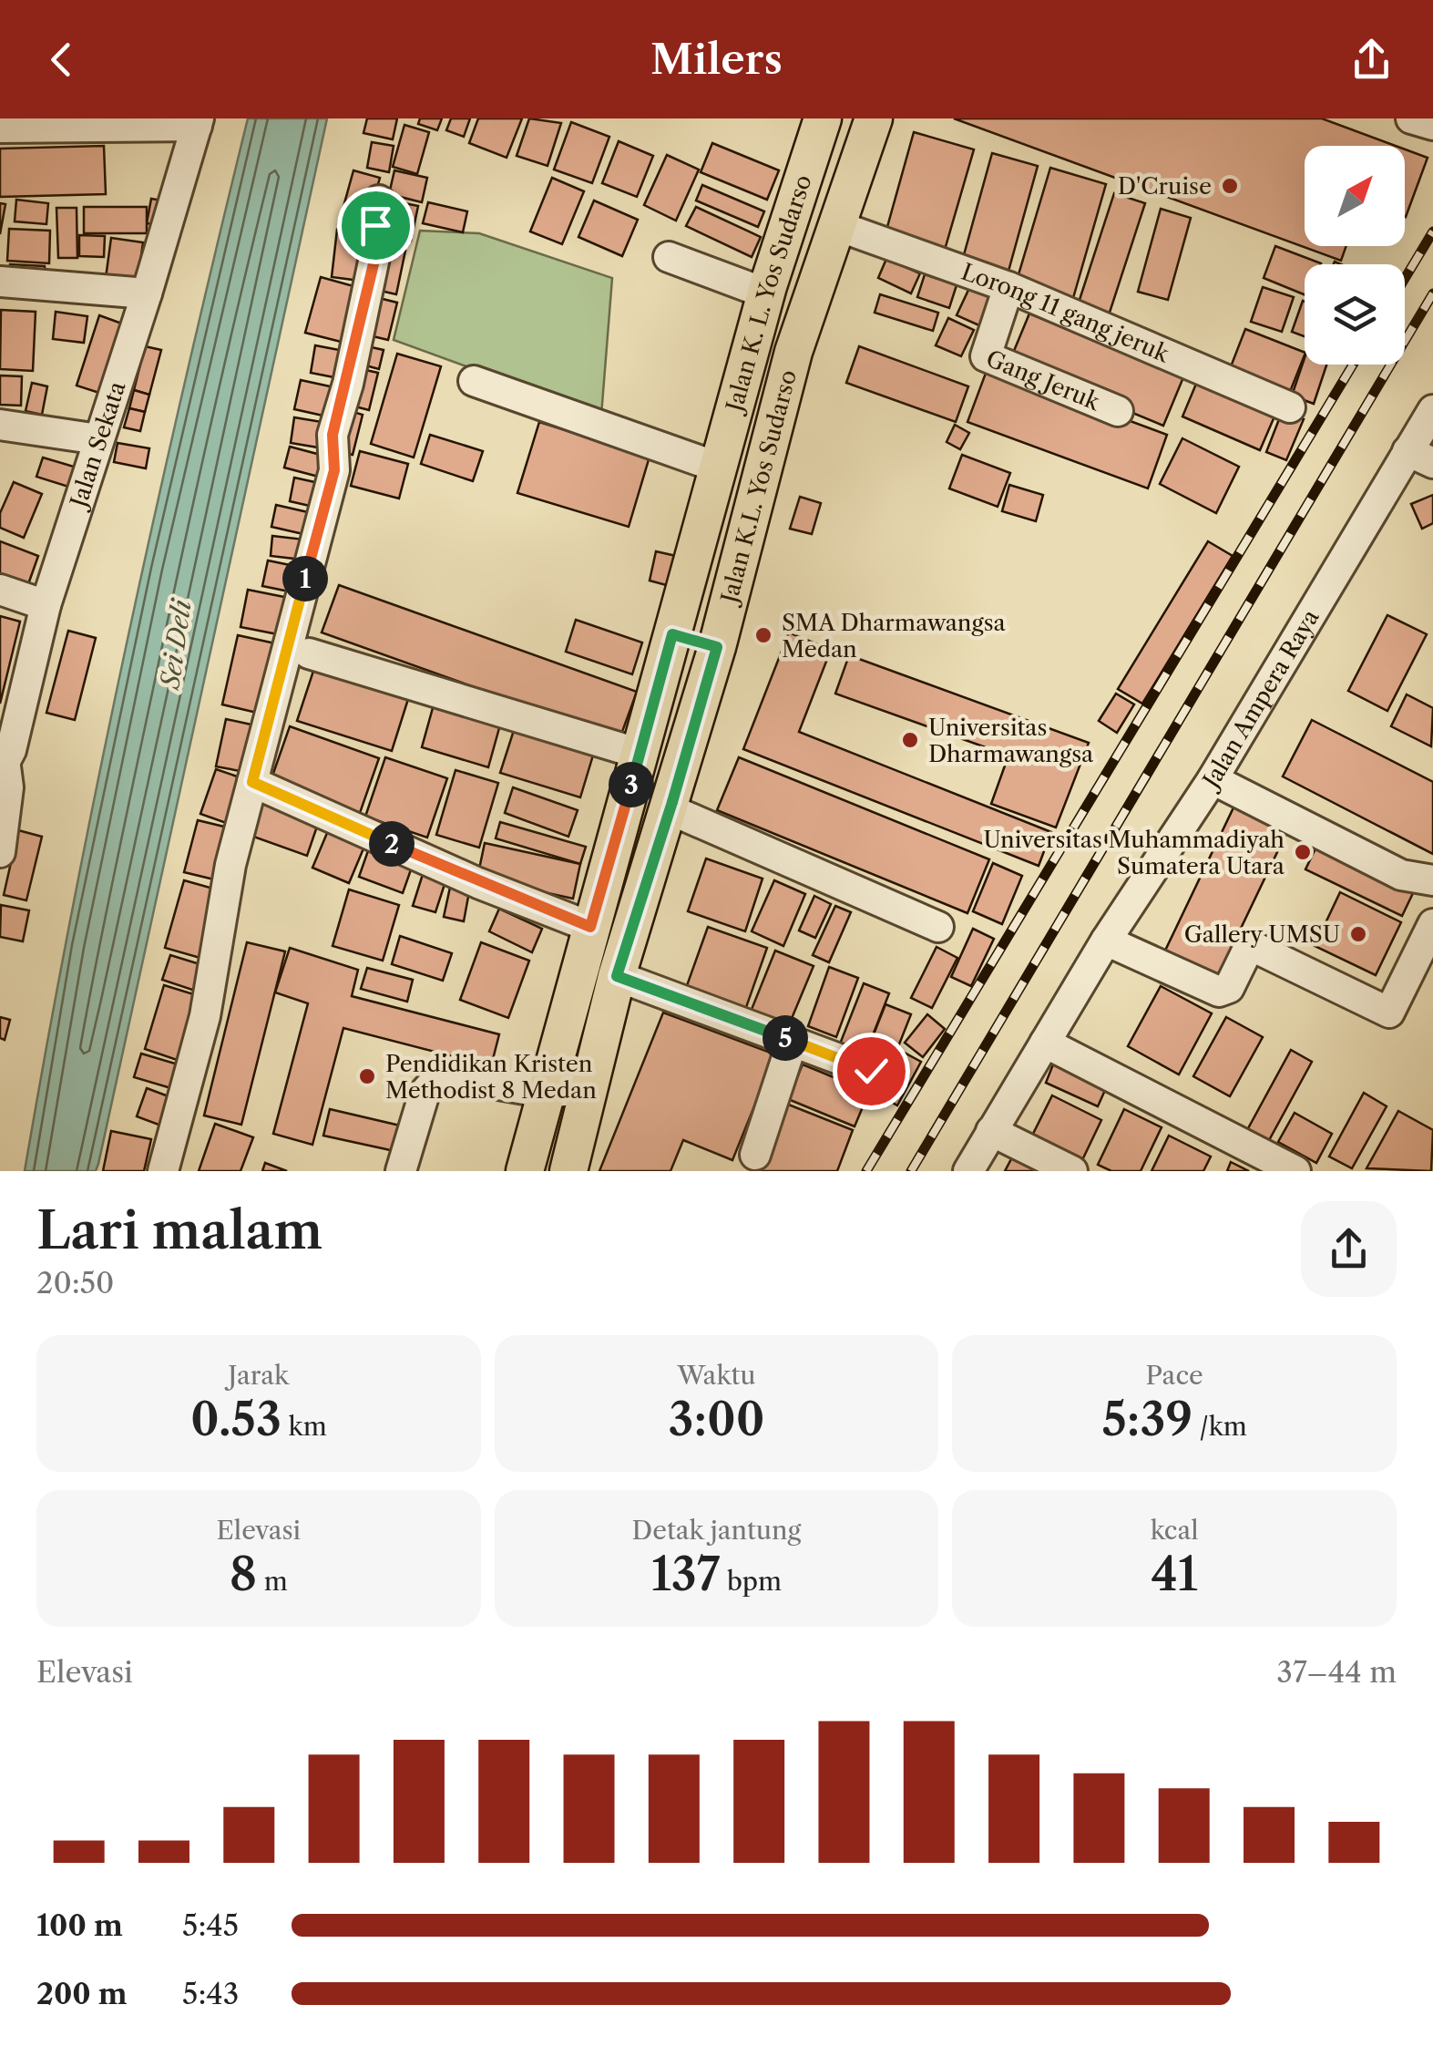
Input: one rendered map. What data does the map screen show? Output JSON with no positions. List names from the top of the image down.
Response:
{
  "streets": {
    "main road": ["Jalan K. L. Yos Sudarso", "Jalan K.L. Yos Sudarso"],
    "street": [
      "Lorong 11 gang jeruk",
      "Gang Jeruk",
      "Jalan Sekata",
      "Jalan Ampera Raya"
    ]
  },
  "crossings": [
    ["Jalan K. L. Yos Sudarso", "Lorong 11 gang jeruk"],
    ["Jalan K. L. Yos Sudarso", "Jalan K.L. Yos Sudarso"],
    ["Lorong 11 gang jeruk", "Gang Jeruk"],
    ["Lorong 11 gang jeruk", "Jalan K.L. Yos Sudarso"]
  ],
  "water": ["Sei Deli"],
  "places": [
    "D'Cruise",
    "SMA Dharmawangsa Medan",
    "Universitas Dharmawangsa",
    "Universitas Muhammadiyah Sumatera Utara",
    "Gallery UMSU",
    "Pendidikan Kristen Methodist 8 Medan"
  ],
  "north": "top right",
  "page": {
    "header": "Milers",
    "pins": [
      "1",
      "3",
      "2",
      "5"
    ],
    "heading": ["Lari malam", "20:50"],
    "stats": [
      ["Jarak", "0.53 km"],
      ["Waktu", "3:00"],
      ["Pace", "5:39 /km"],
      ["Elevasi", "8 m"],
      ["Detak jantung", "137 bpm"],
      ["kcal", "41"]
    ],
    "chart": ["Elevasi", "37–44 m"],
    "list": [
      {
        "name": "100 m",
        "note": "5:45"
      },
      {
        "name": "200 m",
        "note": "5:43"
      }
    ]
  }
}
